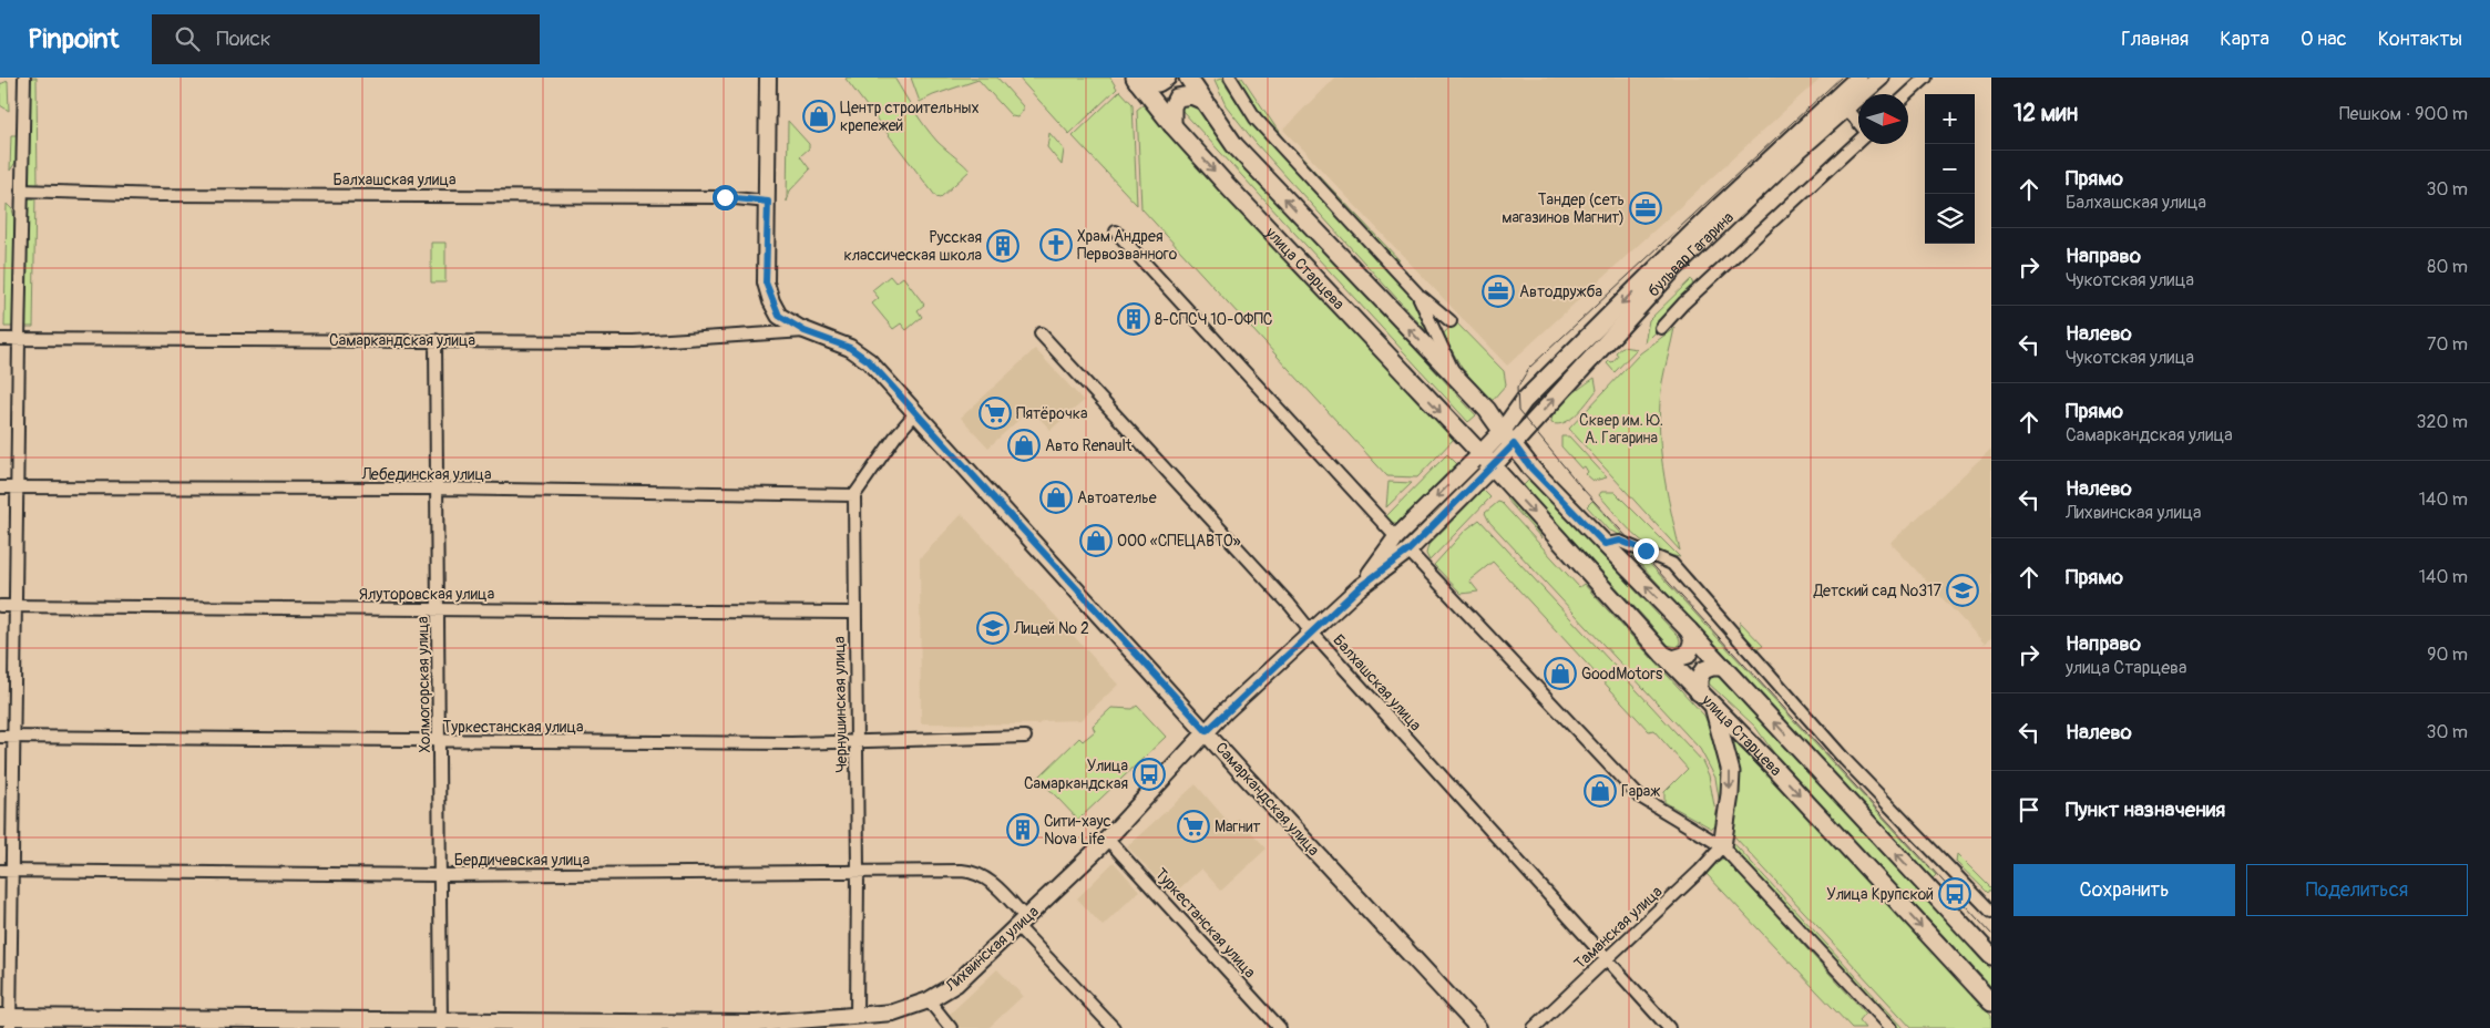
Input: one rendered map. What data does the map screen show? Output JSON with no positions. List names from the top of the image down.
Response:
{
  "streets": {
    "main road": [
      "бульвар Гагарина",
      "улица Старцева",
      "Самаркандская улица",
      "Лихвинская улица"
    ],
    "street": [
      "Балхашская улица",
      "Лебединская улица",
      "Ялуторовская улица",
      "Холмогорская улица",
      "Чернушинская улица",
      "Туркестанская улица",
      "Бердичевская улица",
      "Таманская улица"
    ]
  },
  "crossings": [
    ["Балхашская улица", "Самаркандская улица"],
    ["Балхашская улица", "Таманская улица"],
    ["Балхашская улица", "Лихвинская улица"],
    ["бульвар Гагарина", "улица Старцева"],
    ["Самаркандская улица", "Холмогорская улица"],
    ["Самаркандская улица", "Лихвинская улица"],
    ["Лебединская улица", "Холмогорская улица"],
    ["Лебединская улица", "Чернушинская улица"],
    ["Ялуторовская улица", "Холмогорская улица"],
    ["Ялуторовская улица", "Чернушинская улица"],
    ["Холмогорская улица", "Туркестанская улица"],
    ["Холмогорская улица", "Бердичевская улица"],
    ["Холмогорская улица", "Лихвинская улица"],
    ["Чернушинская улица", "Туркестанская улица"],
    ["Чернушинская улица", "Бердичевская улица"],
    ["Чернушинская улица", "Лихвинская улица"],
    ["Туркестанская улица", "Лихвинская улица"],
    ["Бердичевская улица", "Лихвинская улица"]
  ],
  "parks": ["Сквер им. Ю. А. Гагарина"],
  "places": {
    "shop": [
      "Центр строительных крепежей",
      "Авто Renault",
      "Автоателье",
      "ООО «СПЕЦАВТО»",
      "GoodMotors",
      "Гараж"
    ],
    "office": ["Тандер (сеть магазинов Магнит)", "Автодружба"],
    "church": ["Храм Андрея Первозванного"],
    "building": ["Русская классическая школа", "8-СПСЧ 10-ОФПС", "Сити-хаус Nova Life"],
    "supermarket": ["Пятёрочка", "Магнит"],
    "school or university": ["Детский сад №317", "Лицей № 2"],
    "bus stop": ["Улица Самаркандская", "Улица Крупской"]
  },
  "north": "right",
  "page": {
    "header": "Pinpoint",
    "search": "Поиск",
    "nav": [
      "Главная",
      "Карта",
      "О нас",
      "Контакты"
    ],
    "heading": ["12 мин", "Пешком · 900 m"],
    "map_buttons": ["+", "−"],
    "list": [
      ["Прямо", "Балхашская улица", "30 m"],
      ["Направо", "Чукотская улица", "80 m"],
      ["Налево", "Чукотская улица", "70 m"],
      ["Прямо", "Самаркандская улица", "320 m"],
      ["Налево", "Лихвинская улица", "140 m"],
      ["Прямо", "140 m"],
      ["Направо", "улица Старцева", "90 m"],
      ["Налево", "30 m"],
      "Пункт назначения"
    ],
    "buttons": ["Сохранить", "Поделиться"]
  }
}
